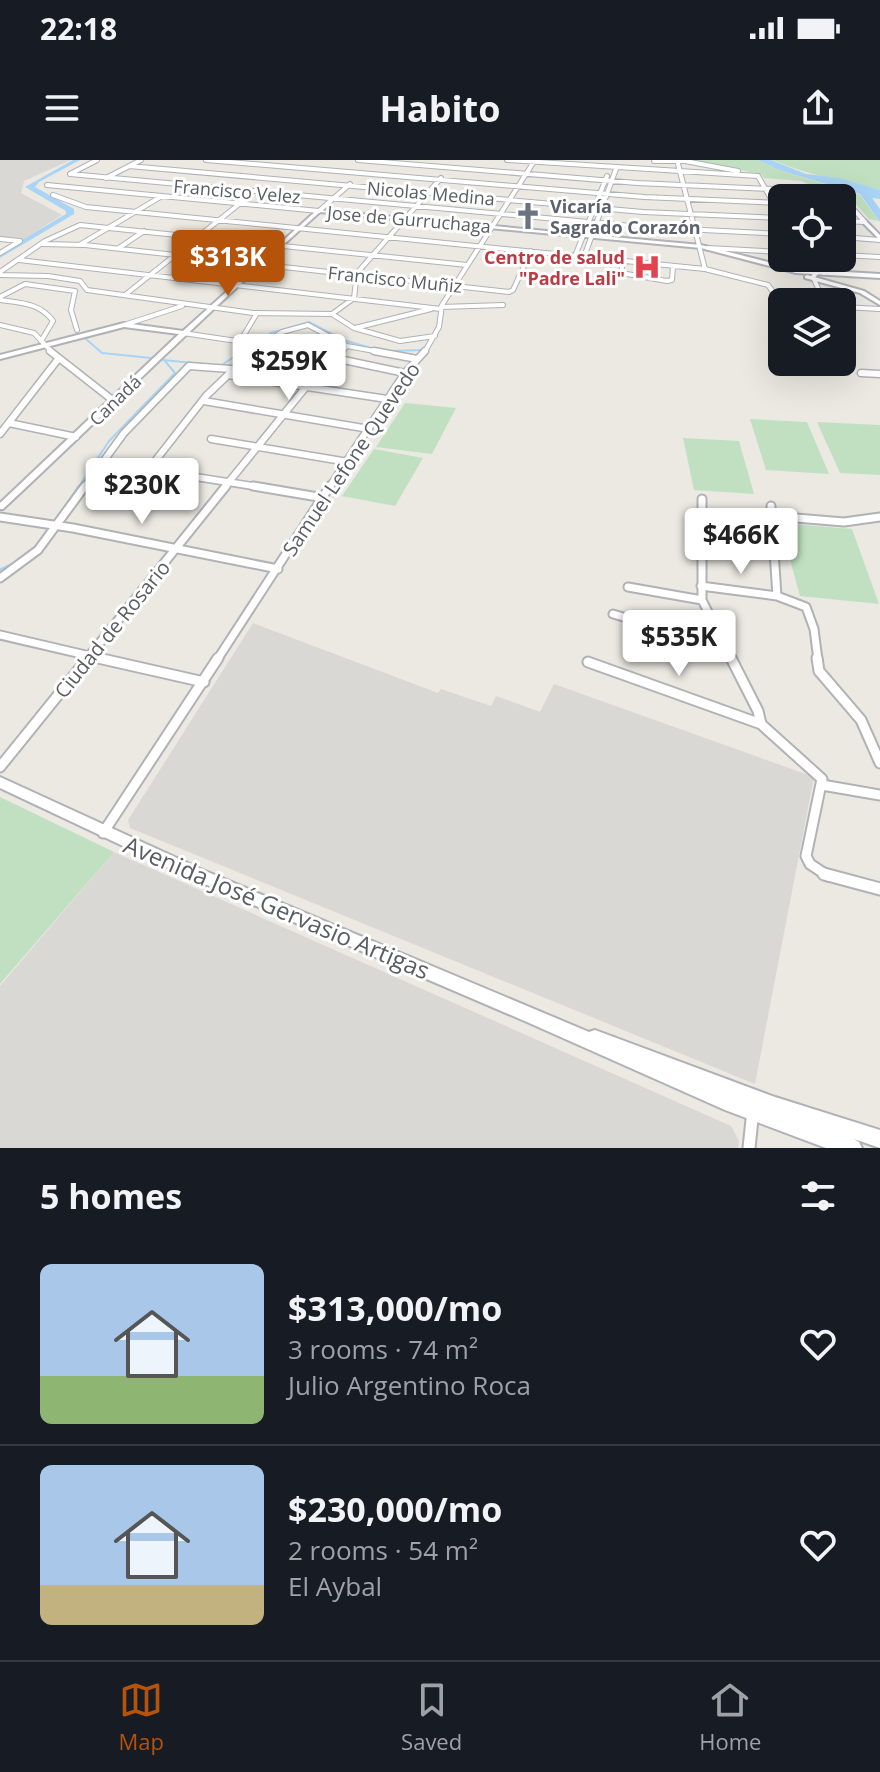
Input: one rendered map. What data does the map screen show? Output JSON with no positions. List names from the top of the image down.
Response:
{
  "streets": {
    "main road": ["Avenida José Gervasio Artigas"],
    "street": [
      "Francisco Velez",
      "Nicolas Medina",
      "Jose de Gurruchaga",
      "Francisco Muñiz",
      "Canadá",
      "Samuel Lefone Quevedo",
      "Ciudad de Rosario"
    ]
  },
  "crossings": [
    ["Francisco Velez", "Samuel Lefone Quevedo"],
    ["Nicolas Medina", "Samuel Lefone Quevedo"],
    ["Jose de Gurruchaga", "Canadá"],
    ["Jose de Gurruchaga", "Samuel Lefone Quevedo"],
    ["Francisco Muñiz", "Canadá"],
    ["Francisco Muñiz", "Samuel Lefone Quevedo"],
    ["Samuel Lefone Quevedo", "Avenida José Gervasio Artigas"]
  ],
  "places": {
    "church": ["Vicaría Sagrado Corazón"],
    "hospital": ["Centro de salud \"Padre Lali\""]
  },
  "page": {
    "status": "22:18",
    "header": "Habito",
    "price": [
      "$313K",
      "$259K",
      "$230K",
      "$466K",
      "$535K"
    ],
    "heading": "5 homes",
    "list": [
      {
        "name": "$313,000/mo",
        "note": "3 rooms · 74 m² · Julio Argentino Roca"
      },
      {
        "name": "$230,000/mo",
        "note": "2 rooms · 54 m² · El Aybal"
      }
    ],
    "tabs": ["Map", "Saved", "Home"]
  }
}
